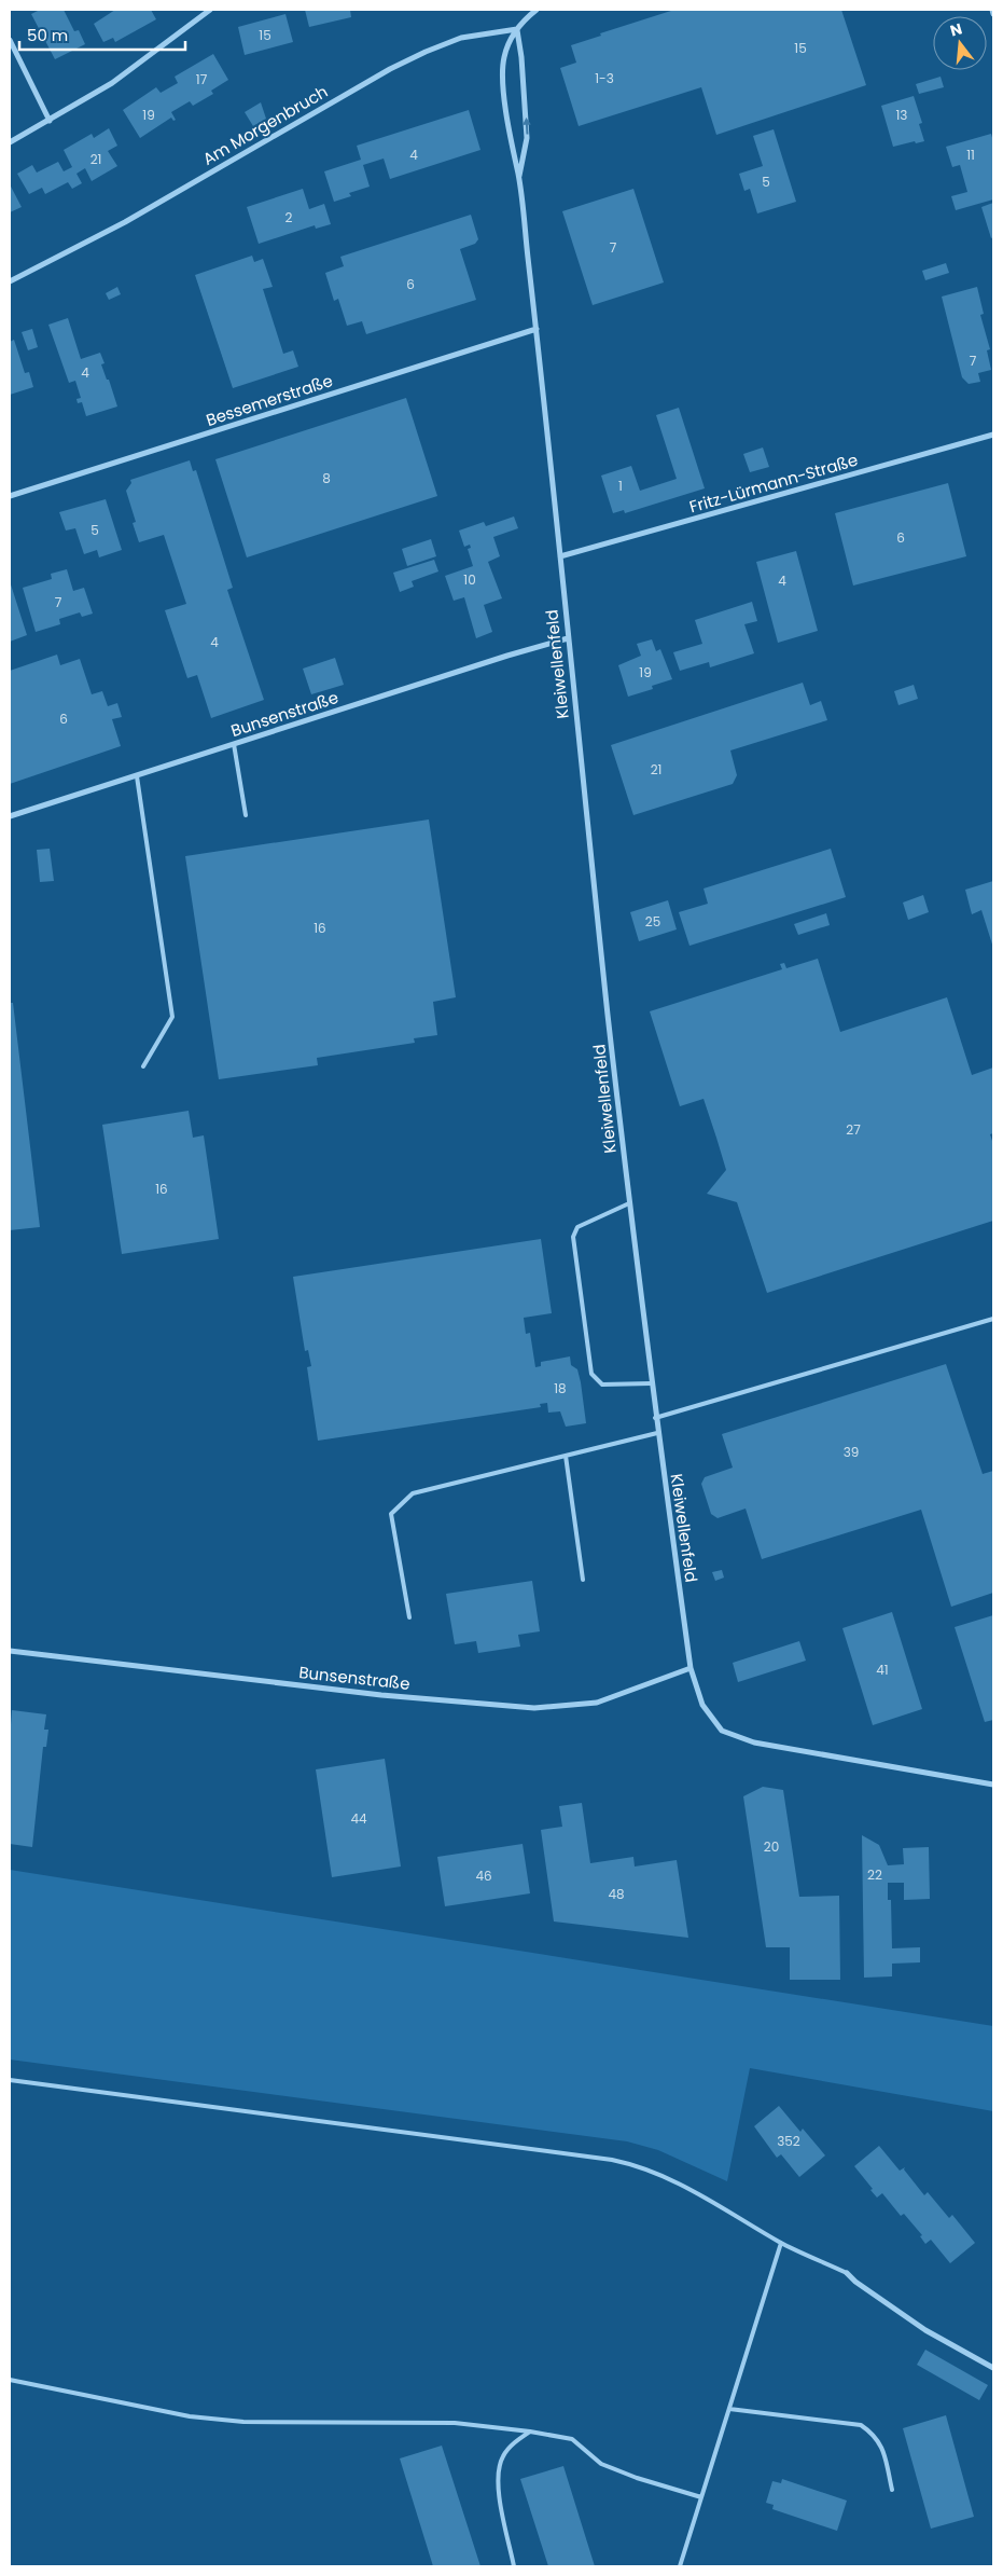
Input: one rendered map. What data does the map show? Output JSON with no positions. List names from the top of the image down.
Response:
{
  "streets": {
    "street": [
      "Am Morgenbruch",
      "Bessemerstraße",
      "Fritz-Lürmann-Straße",
      "Kleiwellenfeld",
      "Bunsenstraße"
    ]
  },
  "crossings": [
    ["Am Morgenbruch", "Kleiwellenfeld"],
    ["Bessemerstraße", "Kleiwellenfeld"],
    ["Fritz-Lürmann-Straße", "Kleiwellenfeld"],
    ["Kleiwellenfeld", "Bunsenstraße"]
  ],
  "house_numbers": [
    "15",
    "15",
    "1-3",
    "17",
    "19",
    "13",
    "4",
    "11",
    "21",
    "5",
    "2",
    "7",
    "6",
    "7",
    "4",
    "8",
    "1",
    "5",
    "6",
    "10",
    "4",
    "7",
    "4",
    "19",
    "6",
    "21",
    "25",
    "16",
    "27",
    "16",
    "18",
    "39",
    "41",
    "44",
    "20",
    "22",
    "46",
    "48",
    "352"
  ],
  "scale_bar": "50 m",
  "north": "top"
}
